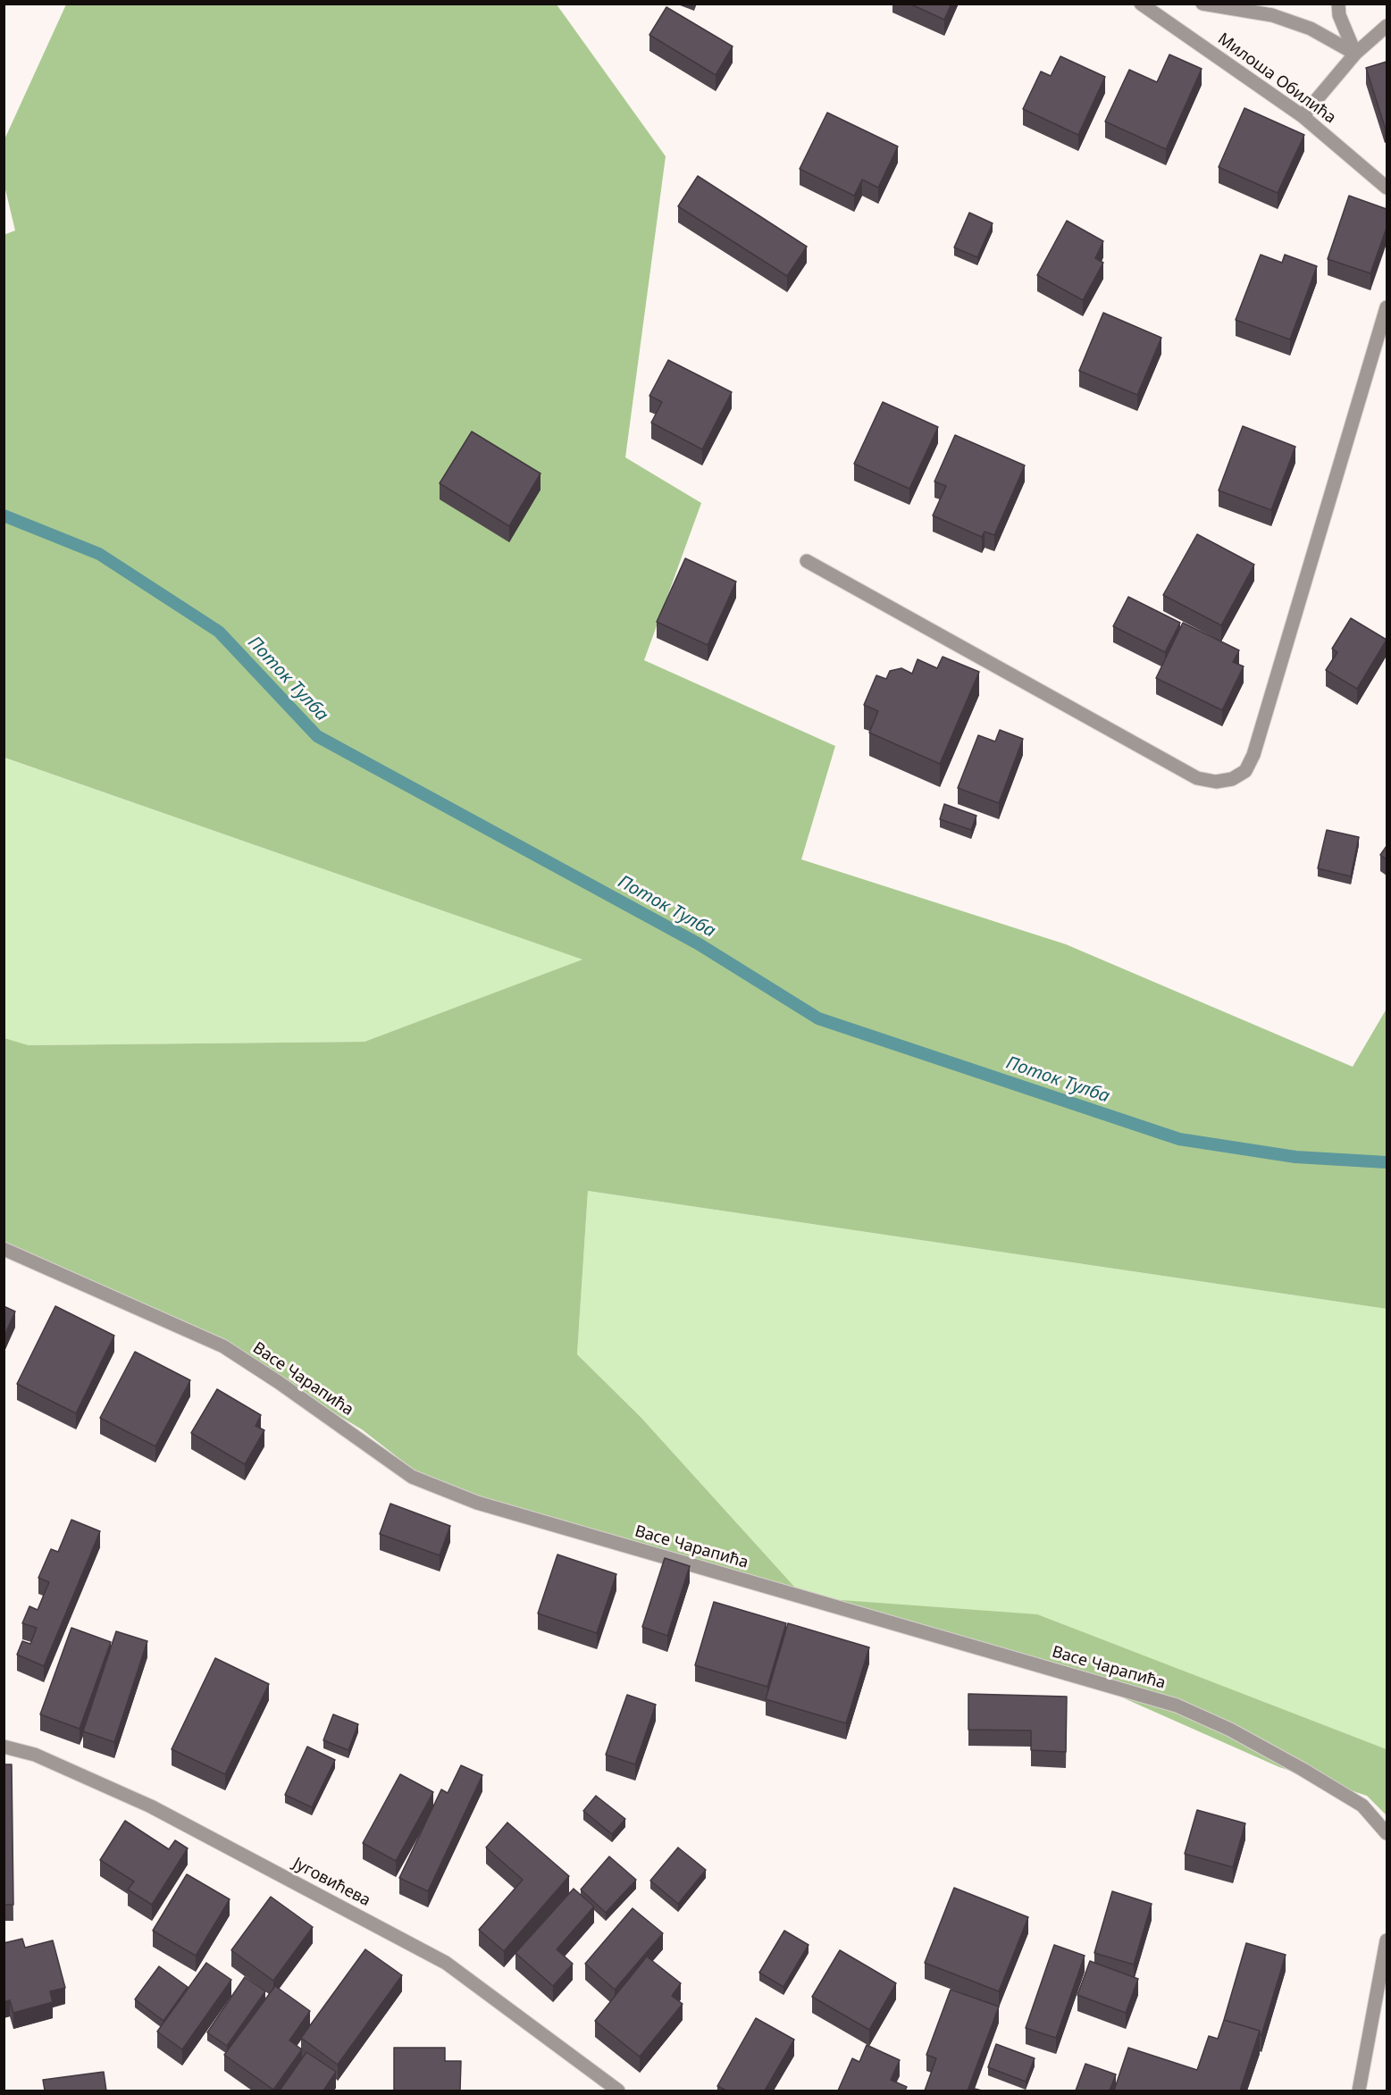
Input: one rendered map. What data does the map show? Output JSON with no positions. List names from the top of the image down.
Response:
{
  "streets": {
    "street": ["Милоша Обилића", "Васе Чарапића", "Југовићева"]
  },
  "water": ["Поток Тулба"]
}
